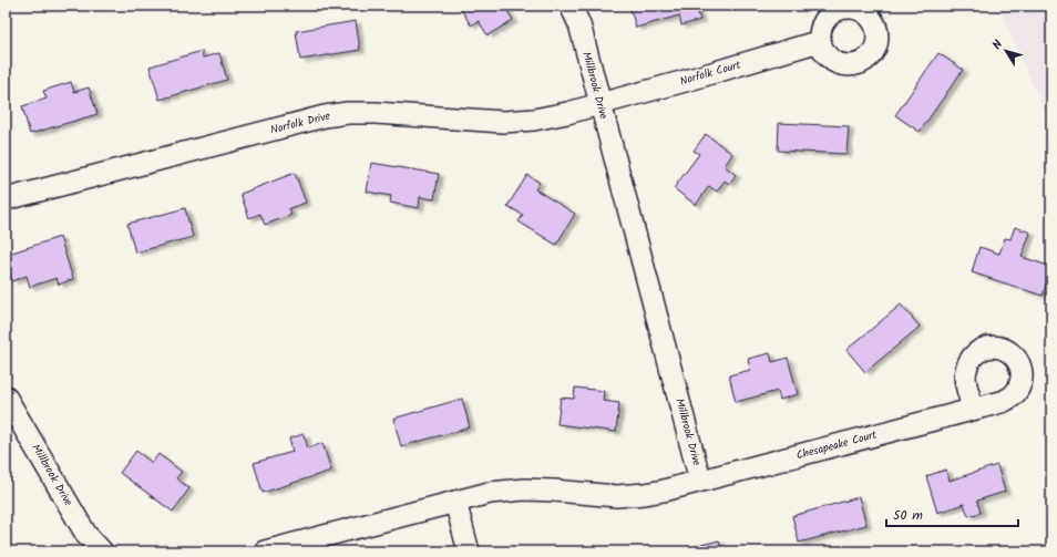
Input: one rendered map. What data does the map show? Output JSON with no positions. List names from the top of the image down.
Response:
{
  "streets": {
    "street": [
      "Norfolk Court",
      "Millbrook Drive",
      "Norfolk Drive",
      "Chesapeake Court"
    ]
  },
  "crossings": [
    ["Norfolk Court", "Millbrook Drive"],
    ["Norfolk Court", "Norfolk Drive"],
    ["Millbrook Drive", "Norfolk Drive"],
    ["Millbrook Drive", "Chesapeake Court"]
  ],
  "scale_bar": "50 m",
  "north": "top left"
}
